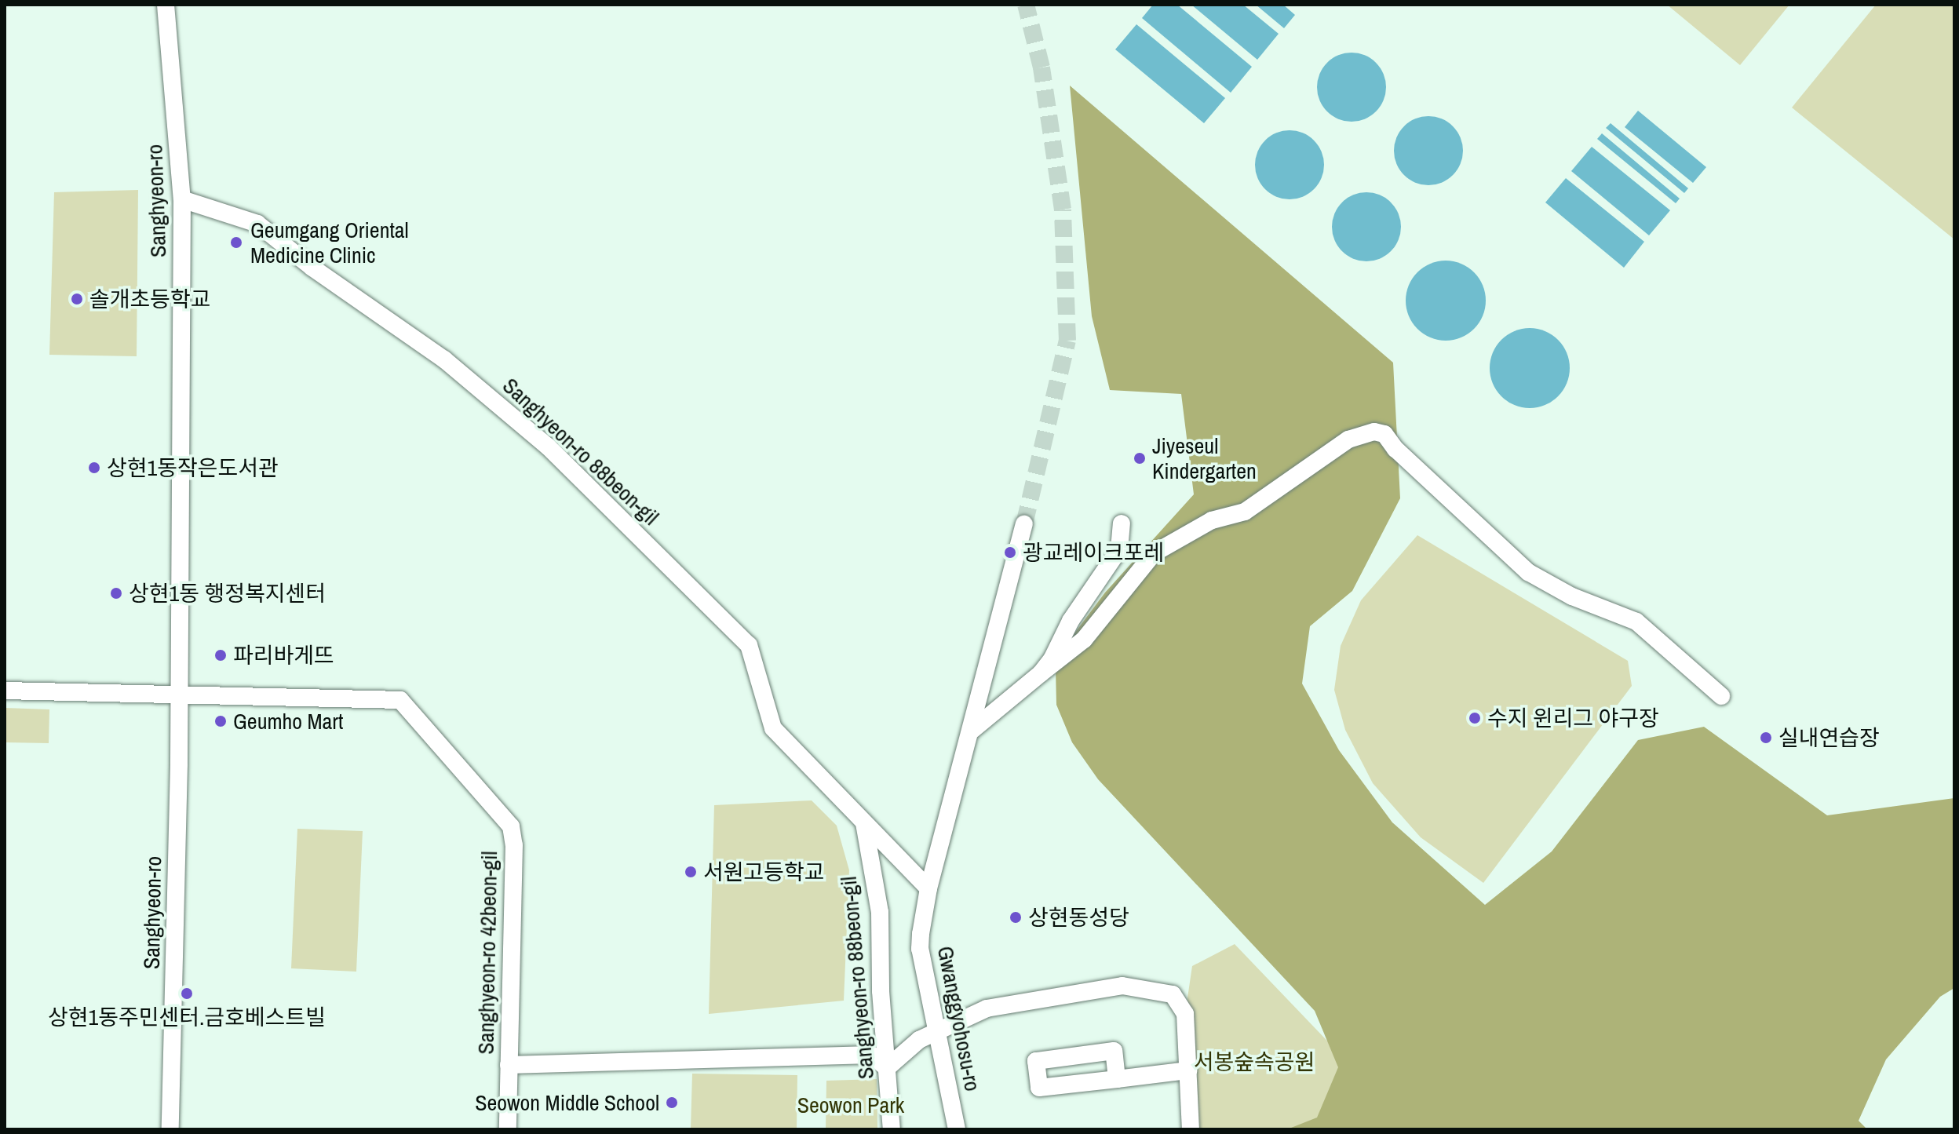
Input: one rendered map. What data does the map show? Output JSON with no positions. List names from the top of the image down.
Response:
{
  "streets": {
    "street": [
      "Sanghyeon-ro",
      "Sanghyeon-ro 88beon-gil",
      "Sanghyeon-ro 42beon-gil",
      "Gwanggyohosu-ro"
    ]
  },
  "crossings": [
    ["Sanghyeon-ro", "Sanghyeon-ro 88beon-gil"],
    ["Sanghyeon-ro", "Sanghyeon-ro 42beon-gil"],
    ["Sanghyeon-ro 88beon-gil", "Gwanggyohosu-ro"]
  ],
  "parks": ["서봉숲속공원", "Seowon Park"],
  "places": [
    "Geumgang Oriental Medicine Clinic",
    "솔개초등학교",
    "Jiyeseul Kindergarten",
    "상현1동작은도서관",
    "광교레이크포레",
    "상현1동 행정복지센터",
    "파리바게뜨",
    "수지 윈리그 야구장",
    "Geumho Mart",
    "실내연습장",
    "서원고등학교",
    "상현동성당",
    "상현1동주민센터.금호베스트빌",
    "Seowon Middle School"
  ]
}
